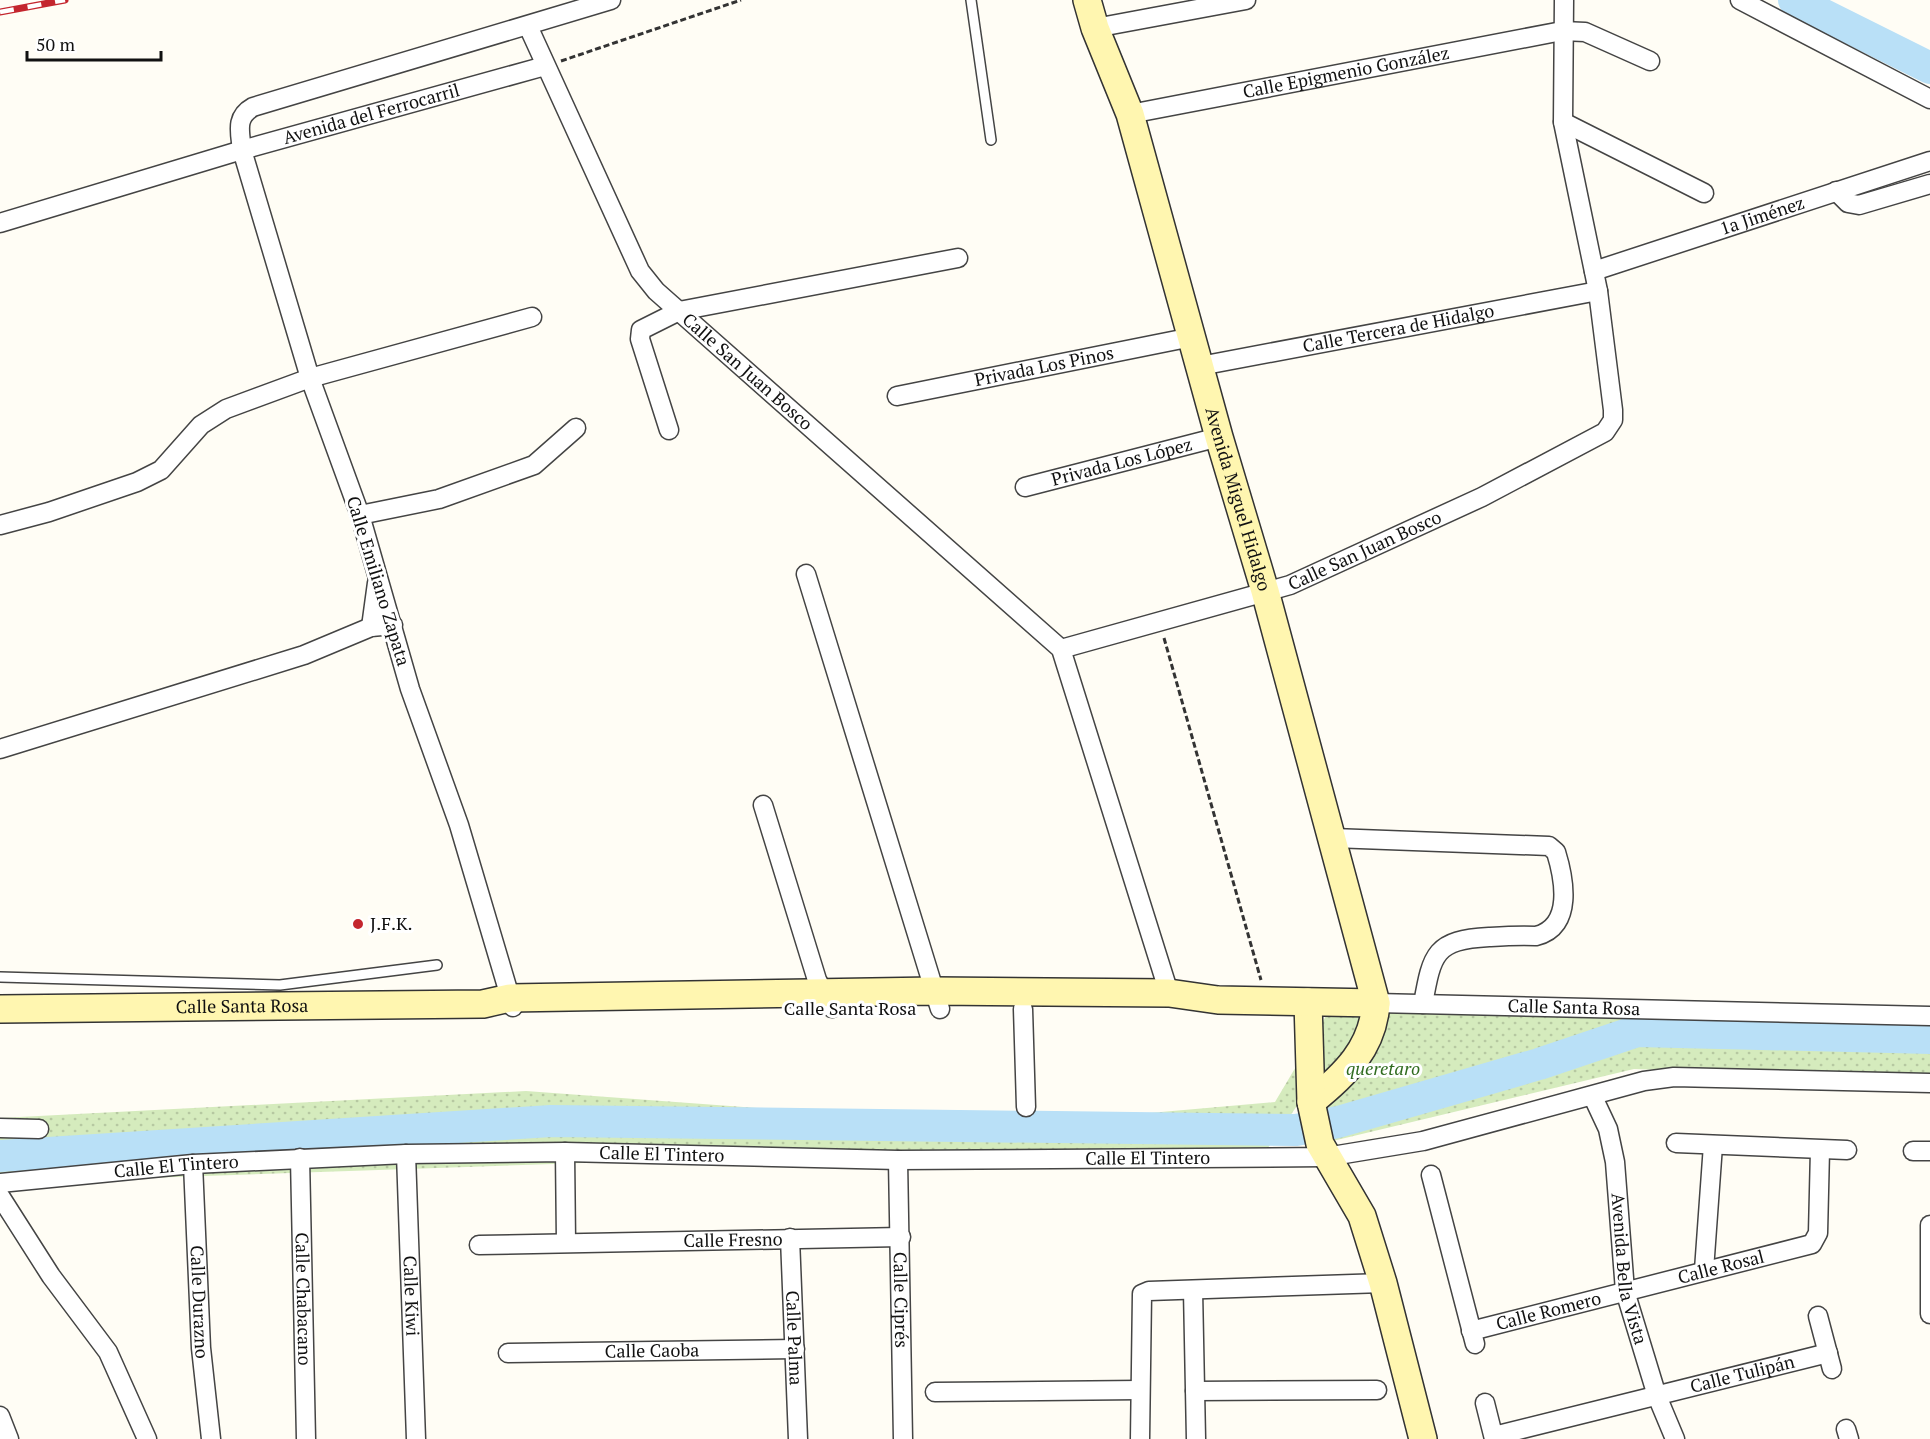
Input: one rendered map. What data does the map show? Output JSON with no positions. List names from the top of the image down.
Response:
{
  "streets": {
    "street": [
      "Calle Epigmenio González",
      "Avenida del Ferrocarril",
      "1a Jiménez",
      "Calle Tercera de Hidalgo",
      "Privada Los Pinos",
      "Calle San Juan Bosco",
      "Privada Los López",
      "Avenida Miguel Hidalgo",
      "Calle Emiliano Zapata",
      "Calle Santa Rosa",
      "Calle El Tintero",
      "Calle Fresno",
      "Calle Rosal",
      "Avenida Bella Vista",
      "Calle Kiwi",
      "Calle Chabacano",
      "Calle Ciprés",
      "Calle Durazno",
      "Calle Romero",
      "Calle Palma",
      "Calle Caoba",
      "Calle Tulipán"
    ]
  },
  "crossings": [
    ["Calle Epigmenio González", "Avenida Miguel Hidalgo"],
    ["Avenida del Ferrocarril", "Calle San Juan Bosco"],
    ["Avenida del Ferrocarril", "Calle Emiliano Zapata"],
    ["Calle Tercera de Hidalgo", "Calle San Juan Bosco"],
    ["Calle Tercera de Hidalgo", "Avenida Miguel Hidalgo"],
    ["Privada Los Pinos", "Avenida Miguel Hidalgo"],
    ["Calle San Juan Bosco", "Avenida Miguel Hidalgo"],
    ["Calle San Juan Bosco", "Calle Emiliano Zapata"],
    ["Privada Los López", "Avenida Miguel Hidalgo"],
    ["Avenida Miguel Hidalgo", "Calle Santa Rosa"],
    ["Calle Emiliano Zapata", "Calle Santa Rosa"],
    ["Calle El Tintero", "Avenida Bella Vista"],
    ["Calle El Tintero", "Calle Kiwi"],
    ["Calle El Tintero", "Calle Chabacano"],
    ["Calle El Tintero", "Calle Ciprés"],
    ["Calle El Tintero", "Calle Durazno"],
    ["Calle Fresno", "Calle Ciprés"],
    ["Calle Fresno", "Calle Palma"],
    ["Calle Rosal", "Avenida Bella Vista"],
    ["Calle Rosal", "Calle Romero"],
    ["Avenida Bella Vista", "Calle Romero"],
    ["Avenida Bella Vista", "Calle Tulipán"],
    ["Calle Palma", "Calle Caoba"]
  ],
  "parks": ["queretaro"],
  "places": ["J.F.K."],
  "scale_bar": "50 m"
}
